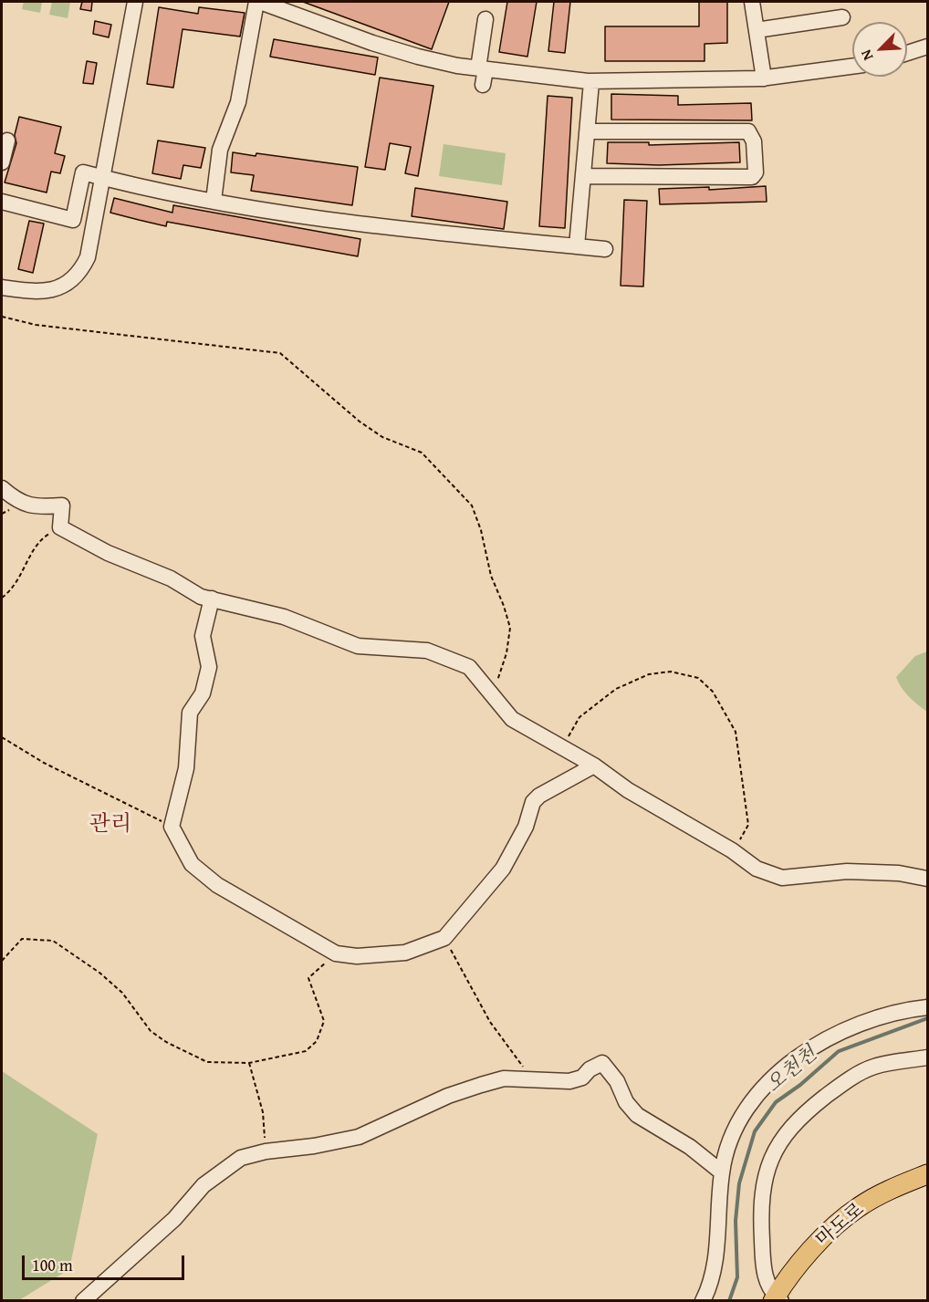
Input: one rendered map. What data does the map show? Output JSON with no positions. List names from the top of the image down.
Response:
{
  "streets": {
    "main road": ["마도로"]
  },
  "districts": ["관리"],
  "water": ["오천천"],
  "scale_bar": "100 m",
  "north": "bottom left"
}
